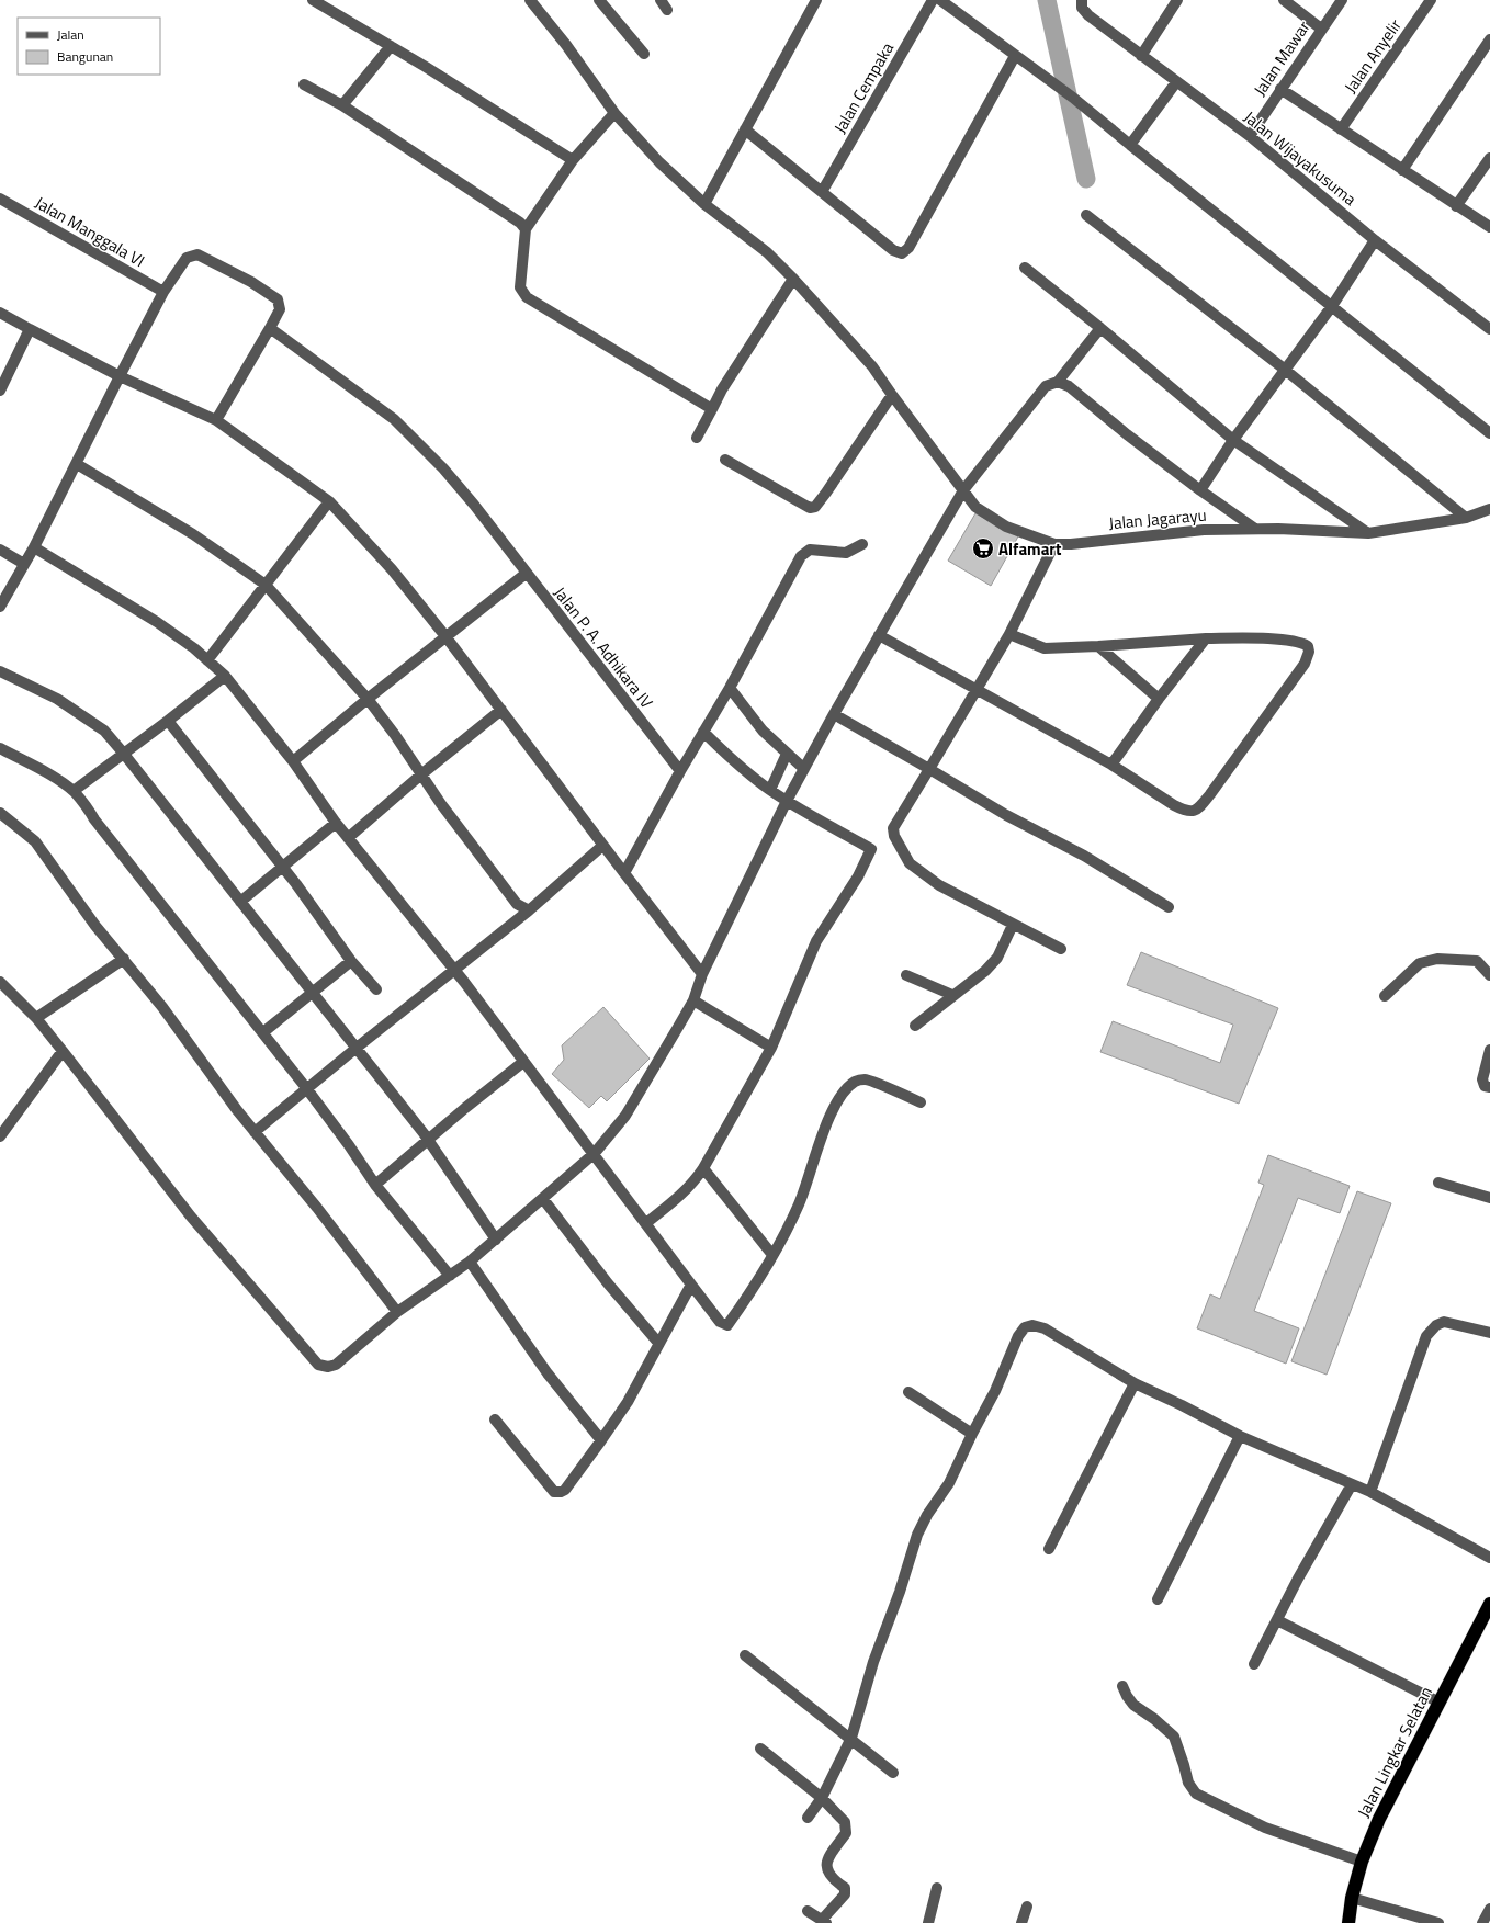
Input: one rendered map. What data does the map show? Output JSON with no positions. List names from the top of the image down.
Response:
{
  "streets": {
    "highway": ["Jalan Lingkar Selatan"],
    "street": [
      "Jalan Anyelir",
      "Jalan Mawar",
      "Jalan Cempaka",
      "Jalan Wijayakusuma",
      "Jalan Manggala VI",
      "Jalan Jagarayu",
      "Jalan P. A. Adhikara IV"
    ]
  },
  "crossings": [
    ["Jalan Mawar", "Jalan Wijayakusuma"]
  ],
  "places": {
    "supermarket": ["Alfamart"]
  },
  "legend": ["Jalan", "Bangunan"]
}
